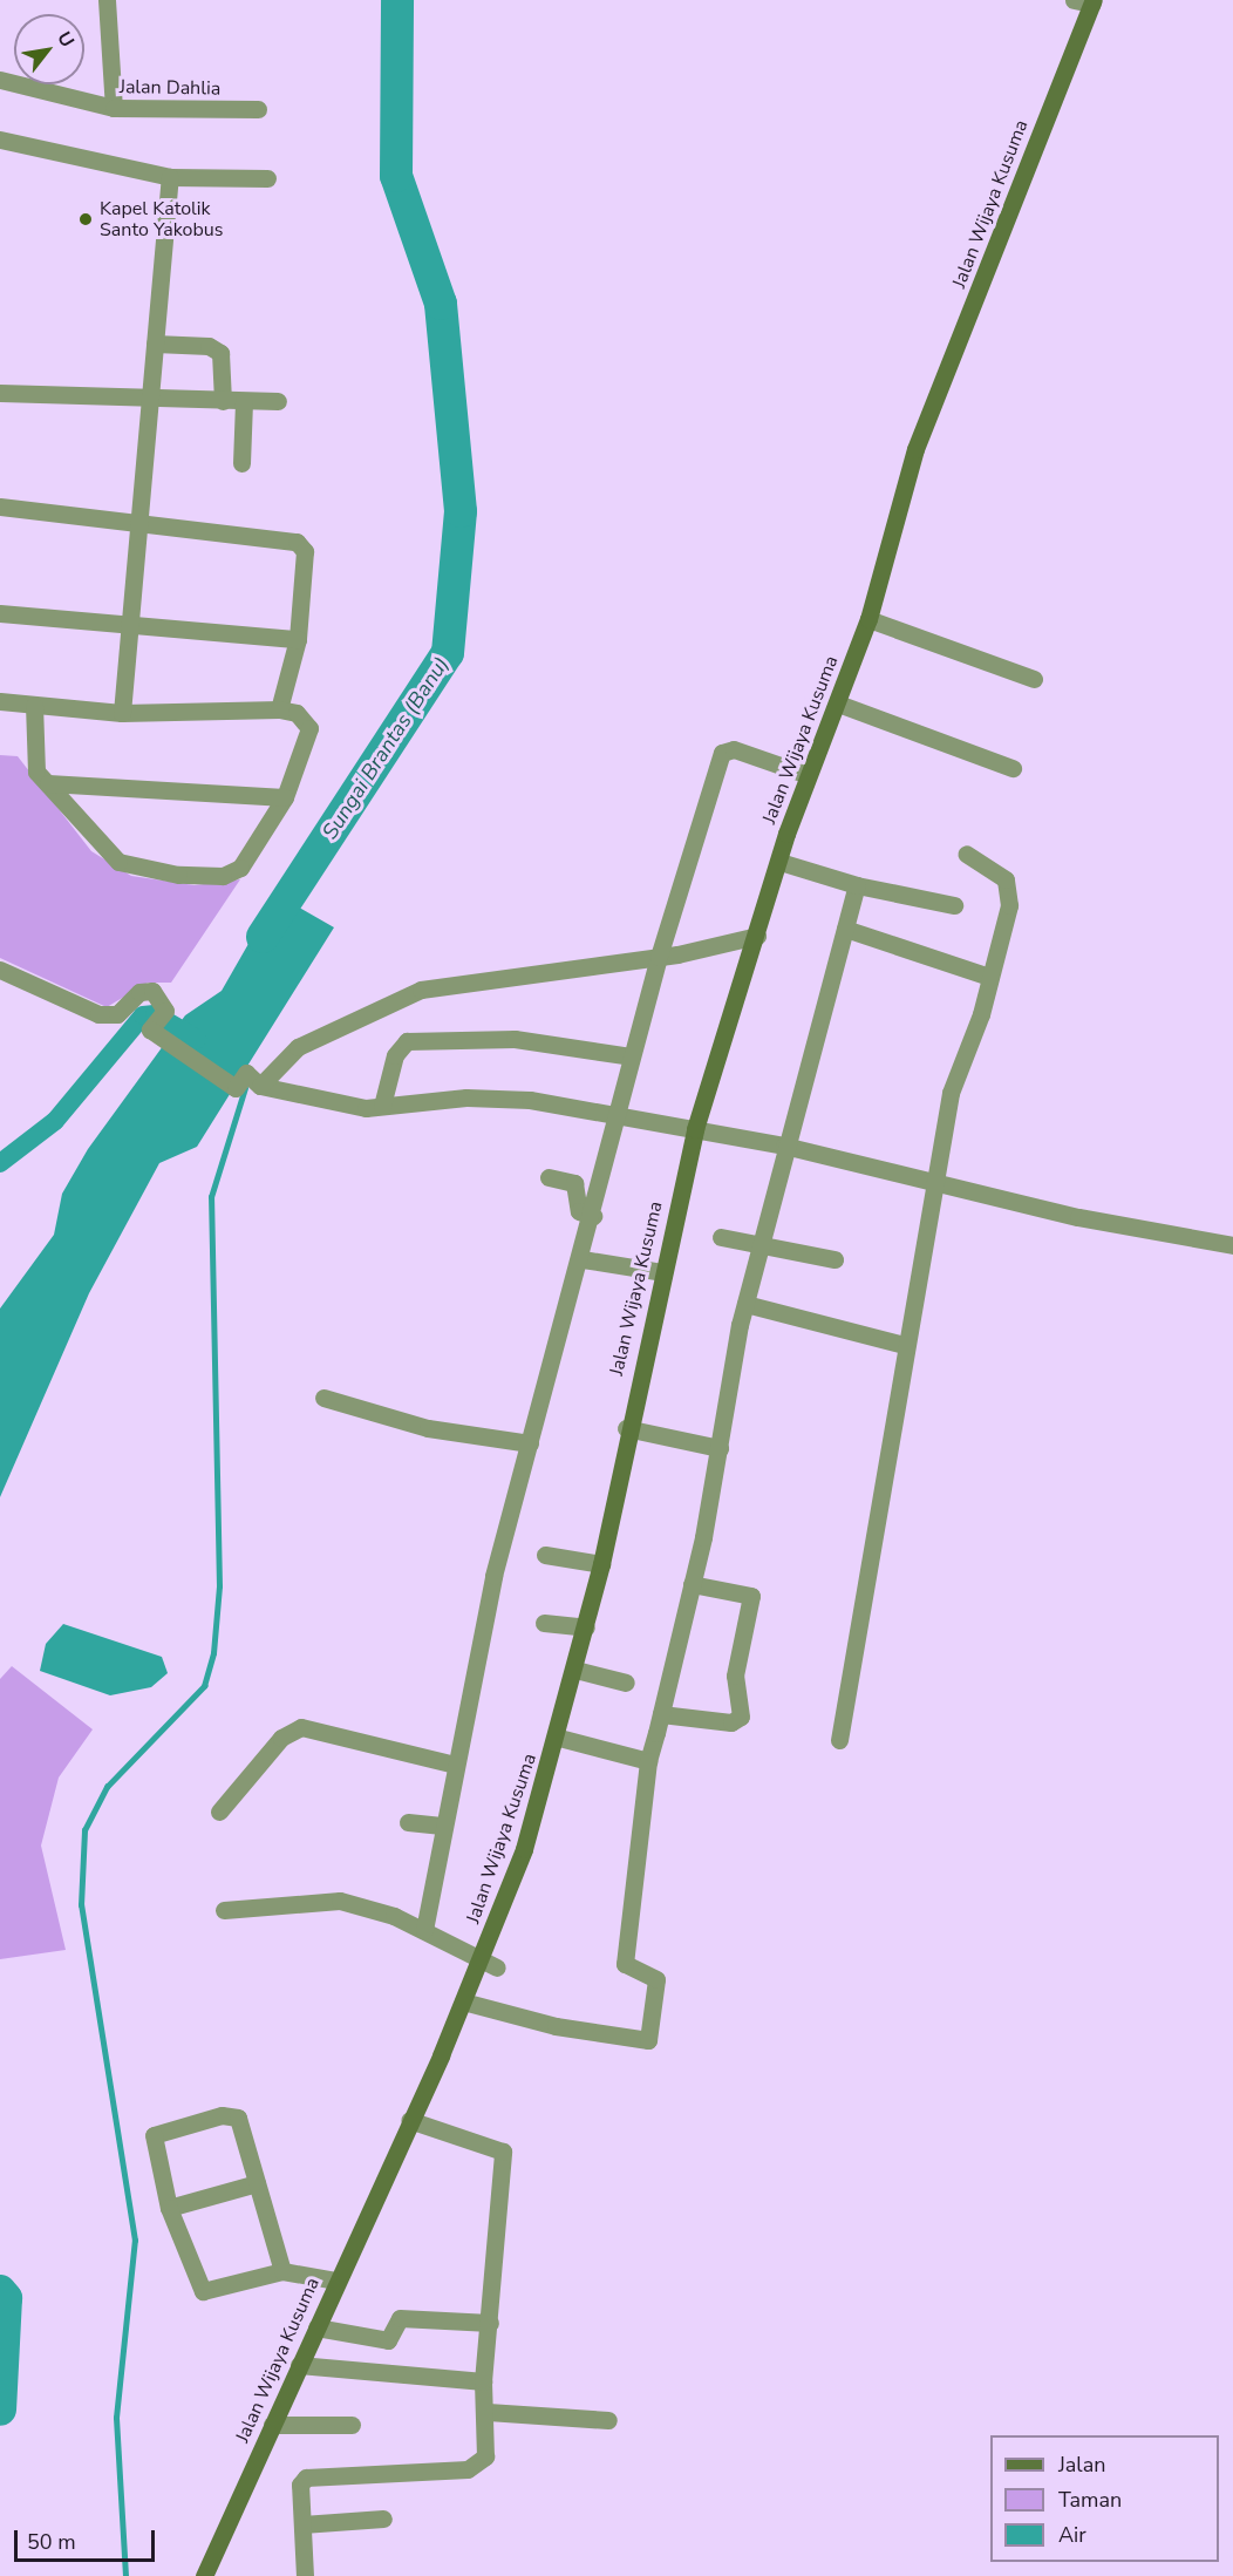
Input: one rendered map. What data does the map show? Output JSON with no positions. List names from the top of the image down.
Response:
{
  "streets": {
    "main road": ["Jalan Wijaya Kusuma"],
    "street": ["Jalan Dahlia"]
  },
  "water": ["Sungai Brantas (Banu)"],
  "places": ["Kapel Katolik Santo Yakobus"],
  "legend": ["Jalan", "Taman", "Air"],
  "scale_bar": "50 m",
  "north": "top right"
}
